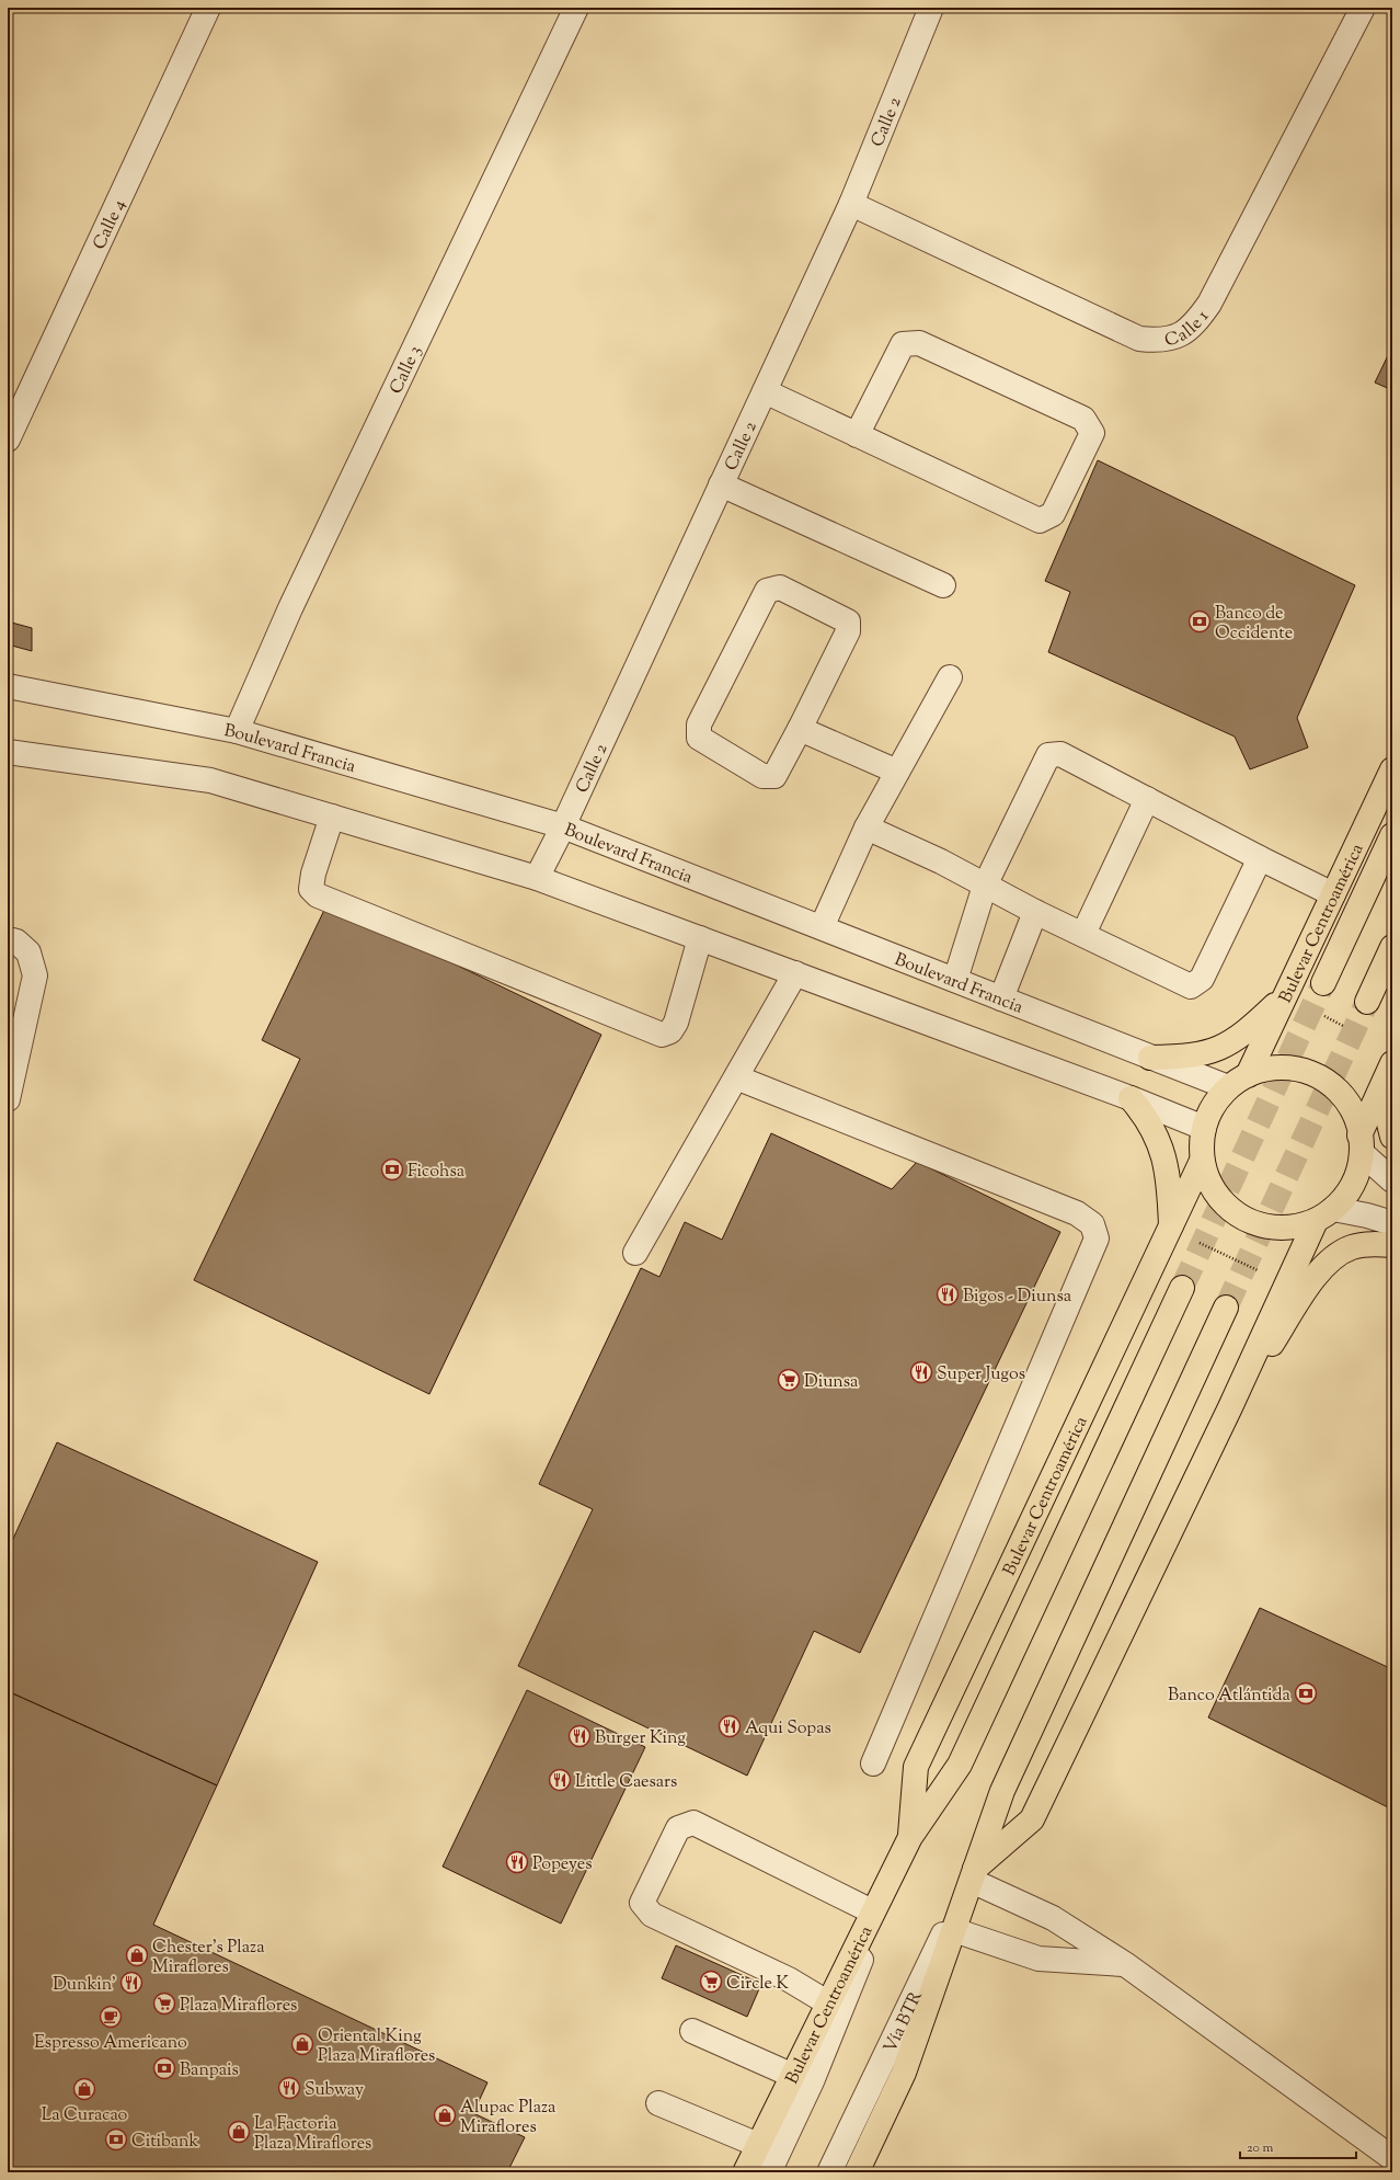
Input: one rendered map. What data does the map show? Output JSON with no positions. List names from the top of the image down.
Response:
{
  "streets": {
    "main road": ["Bulevar Centroamérica"],
    "street": [
      "Calle 2",
      "Calle 4",
      "Calle 1",
      "Calle 3",
      "Boulevard Francia",
      "Vía BTR"
    ]
  },
  "crossings": [
    ["Calle 2", "Calle 1"],
    ["Calle 2", "Boulevard Francia"],
    ["Calle 3", "Boulevard Francia"],
    ["Boulevard Francia", "Bulevar Centroamérica"]
  ],
  "places": {
    "bank": [
      "Banco de Occidente",
      "Ficohsa",
      "Banco Atlántida",
      "Banpais",
      "Citibank"
    ],
    "restaurant": [
      "Bigos - Diunsa",
      "Super Jugos",
      "Aqui Sopas",
      "Burger King",
      "Little Caesars",
      "Popeyes",
      "Dunkin'",
      "Subway"
    ],
    "supermarket": ["Diunsa", "Circle K", "Plaza Miraflores"],
    "shop": [
      "Chester's Plaza Miraflores",
      "Oriental King Plaza Miraflores",
      "La Curacao",
      "Alupac Plaza Miraflores",
      "La Factoria Plaza Miraflores"
    ],
    "cafe": ["Espresso Americano"]
  },
  "scale_bar": "20 m"
}
